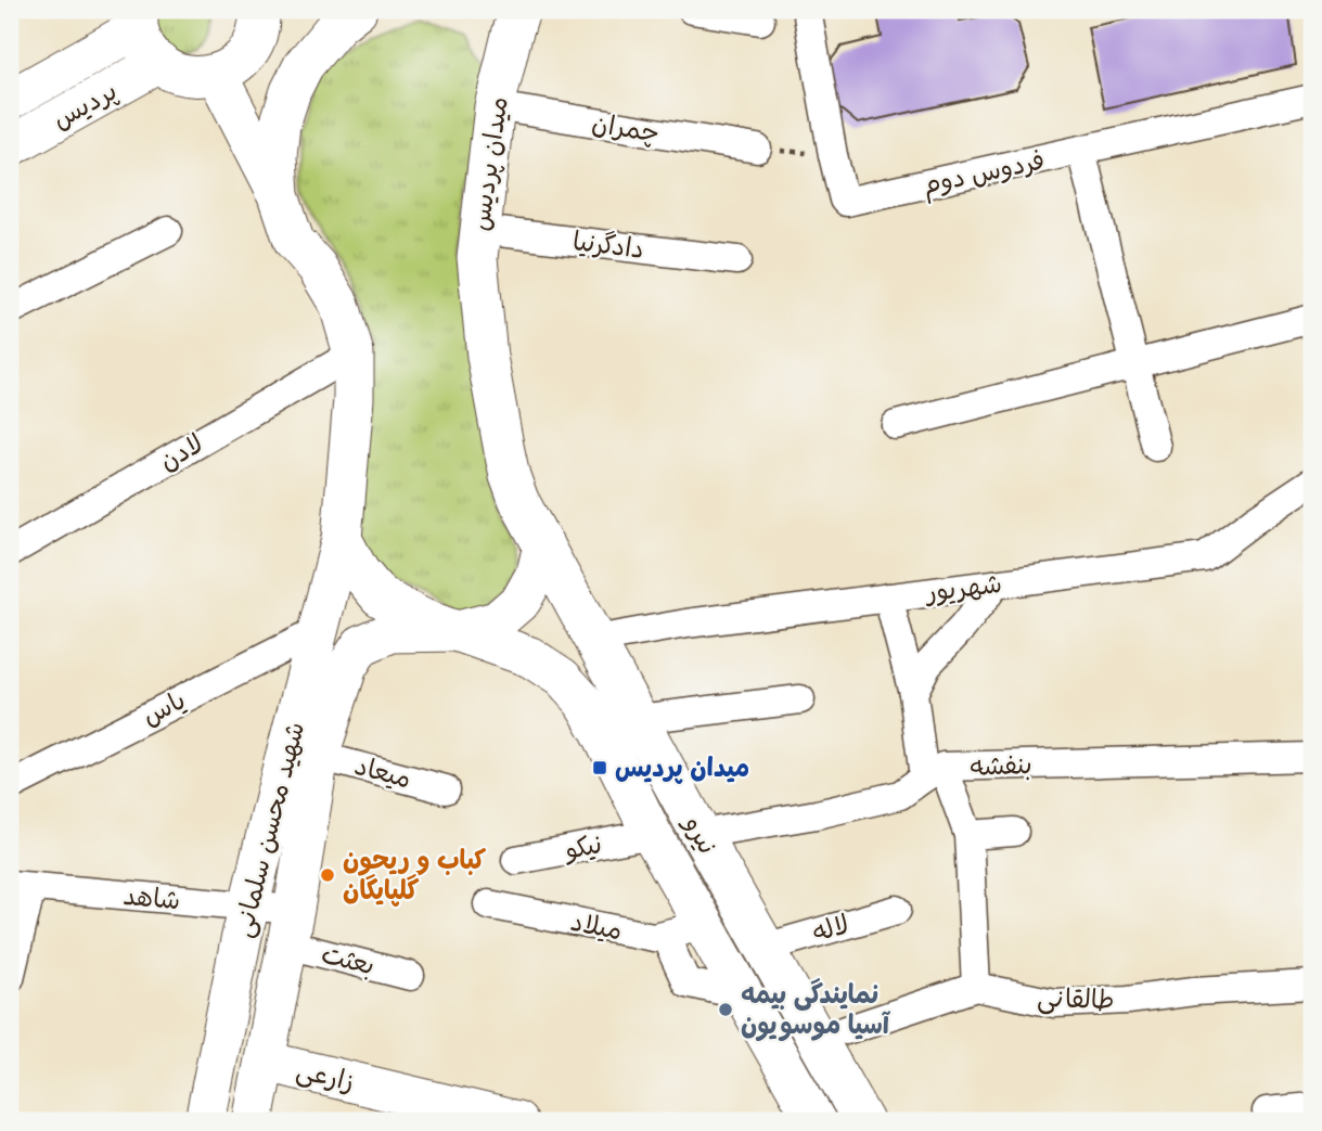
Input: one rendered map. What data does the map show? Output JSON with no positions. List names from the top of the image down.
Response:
{
  "streets": {
    "main road": [
      "پردیس",
      "میدان پردیس",
      "شهید محسن سلمانی",
      "نیرو",
      "زارعی"
    ],
    "street": [
      "چمران",
      "فردوس دوم",
      "دادگرنیا",
      "لادن",
      "شهریور",
      "یاس",
      "بنفشه",
      "میعاد",
      "نیکو",
      "شاهد",
      "میلاد",
      "لاله",
      "بعثت",
      "طالقانی"
    ]
  },
  "crossings": [
    ["چمران", "میدان پردیس"],
    ["میدان پردیس", "دادگرنیا"],
    ["میدان پردیس", "نیرو"],
    ["شهریور", "نیرو"],
    ["یاس", "شهید محسن سلمانی"],
    ["بنفشه", "نیرو"],
    ["میعاد", "شهید محسن سلمانی"],
    ["شهید محسن سلمانی", "نیرو"],
    ["شهید محسن سلمانی", "شاهد"],
    ["شهید محسن سلمانی", "بعثت"],
    ["شهید محسن سلمانی", "زارعی"],
    ["نیرو", "نیکو"],
    ["نیرو", "میلاد"],
    ["نیرو", "لاله"],
    ["شاهد", "بعثت"]
  ],
  "places": {
    "transit": ["میدان پردیس"],
    "other": ["کباب و ریحون گلپایگان", "نمایندگی بیمه آسیا موسویون"]
  }
}
